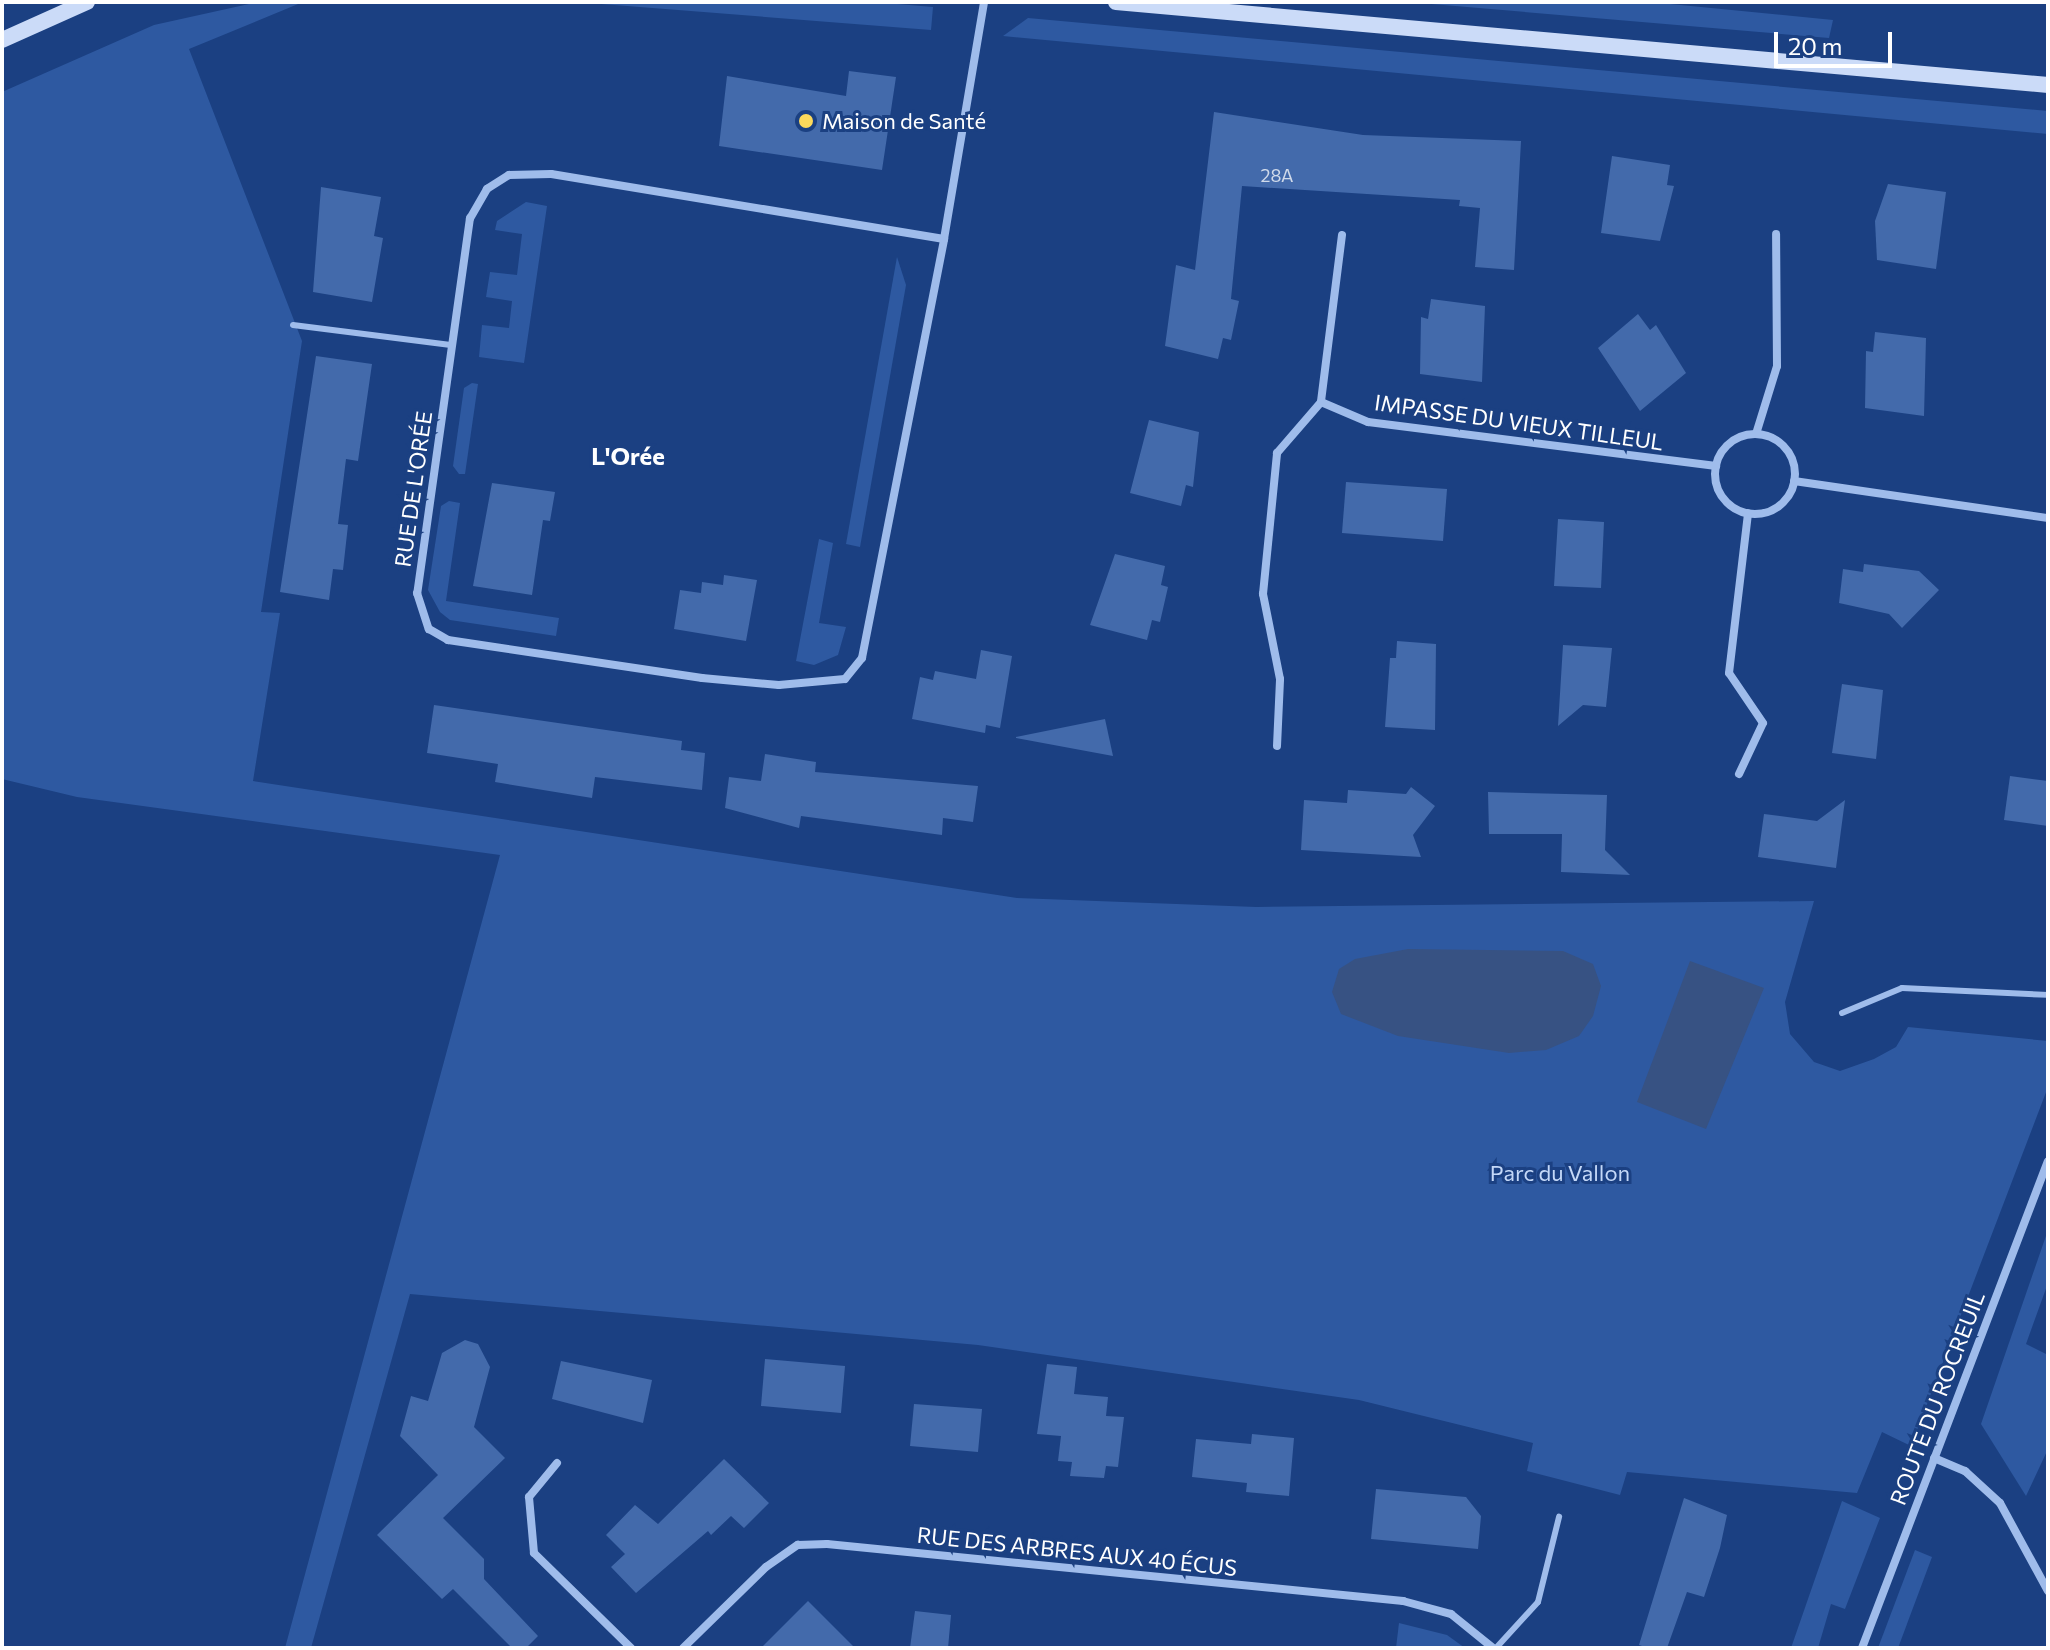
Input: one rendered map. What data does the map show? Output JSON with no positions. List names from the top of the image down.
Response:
{
  "streets": {
    "street": [
      "IMPASSE DU VIEUX TILLEUL",
      "RUE DE L'ORÉE",
      "ROUTE DU ROCREUIL",
      "RUE DES ARBRES AUX 40 ÉCUS"
    ]
  },
  "districts": ["L'Orée"],
  "parks": ["Parc du Vallon"],
  "places": ["Maison de Santé"],
  "house_numbers": ["28A"],
  "scale_bar": "20 m"
}
